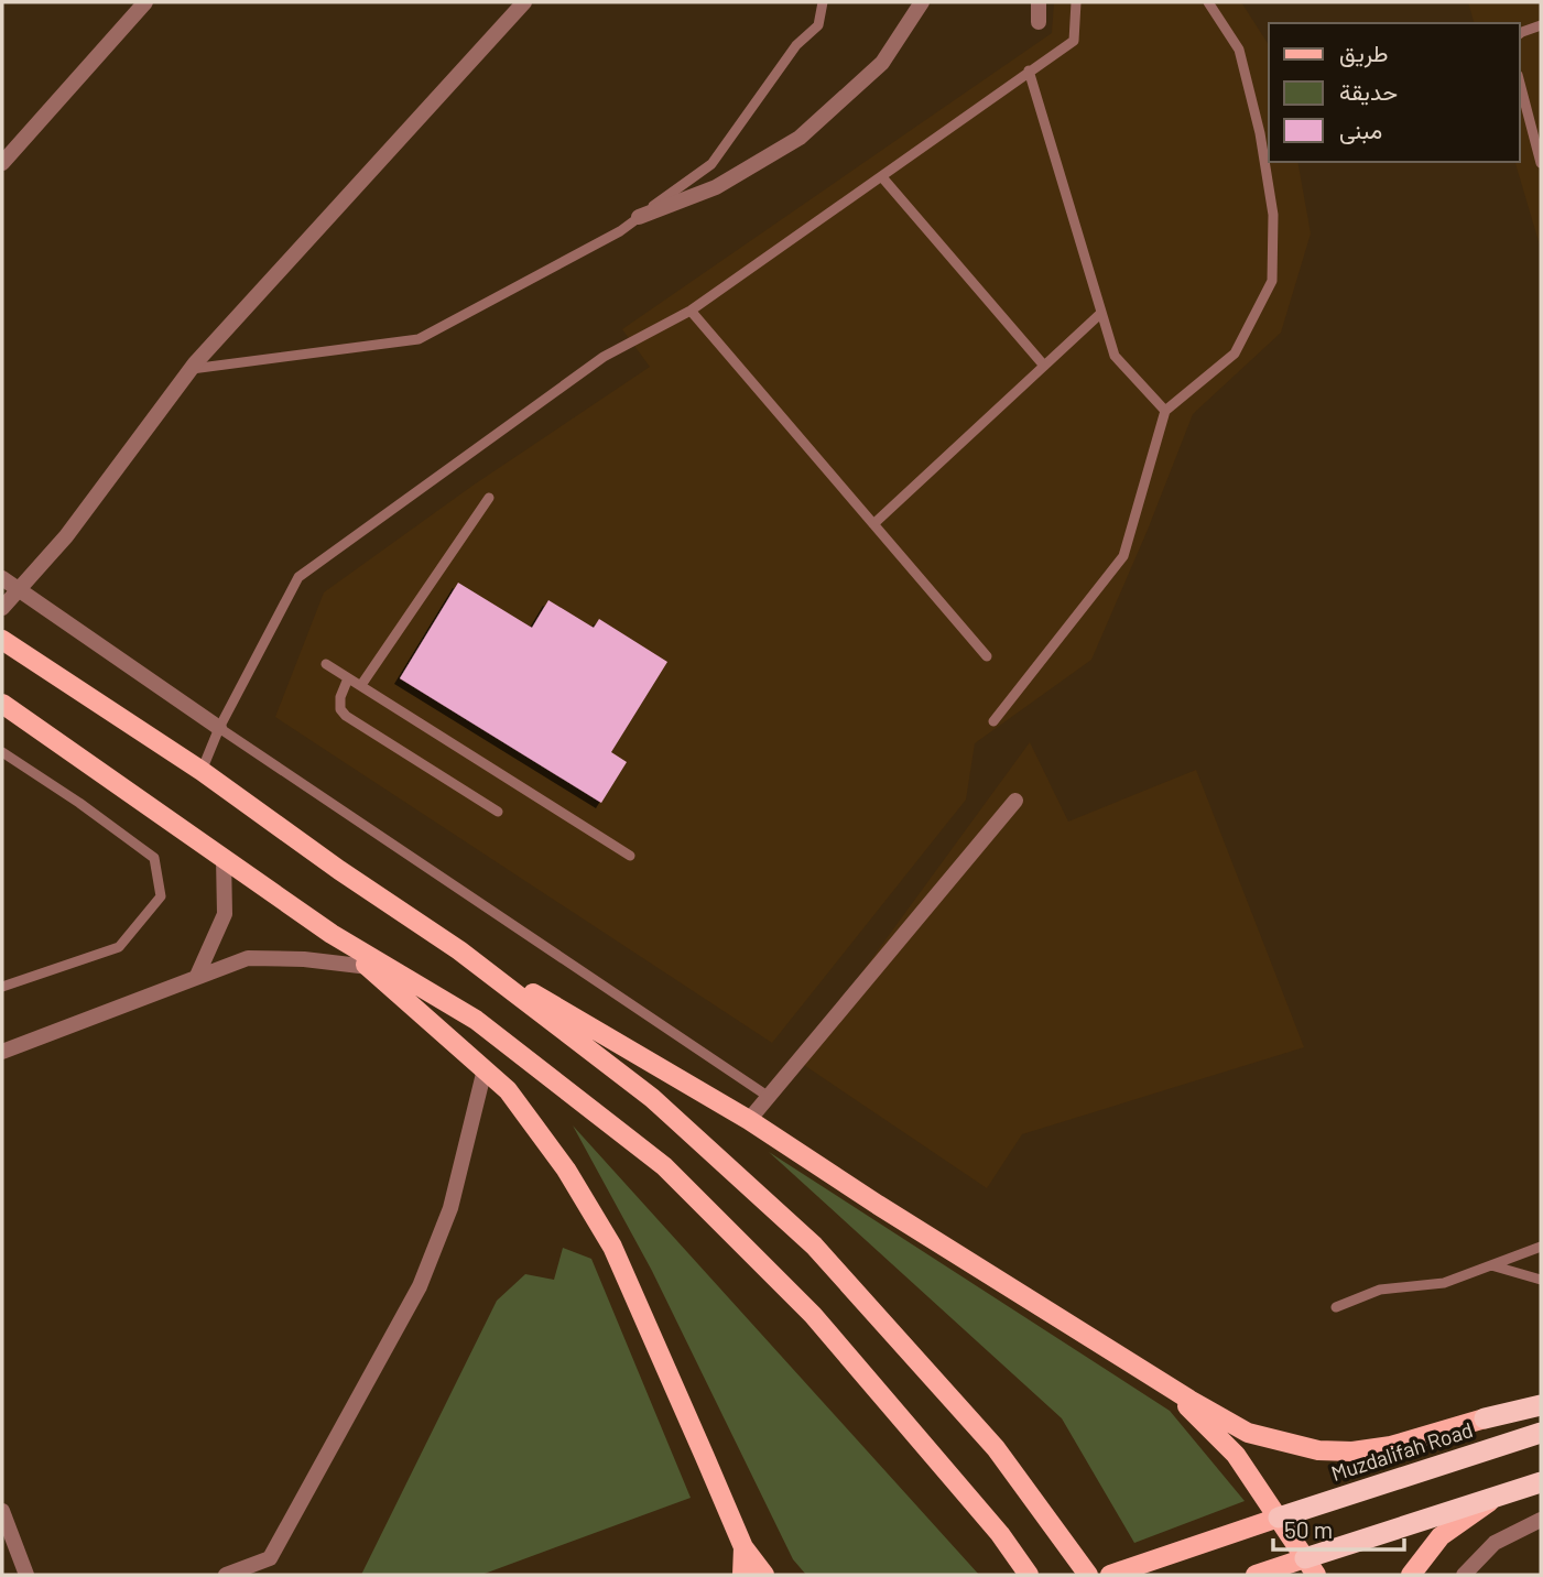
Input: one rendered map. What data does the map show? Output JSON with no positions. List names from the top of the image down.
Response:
{
  "streets": {
    "highway": ["Muzdalifah Road"]
  },
  "legend": ["طريق", "حديقة", "مبنى"],
  "scale_bar": "50 m"
}
